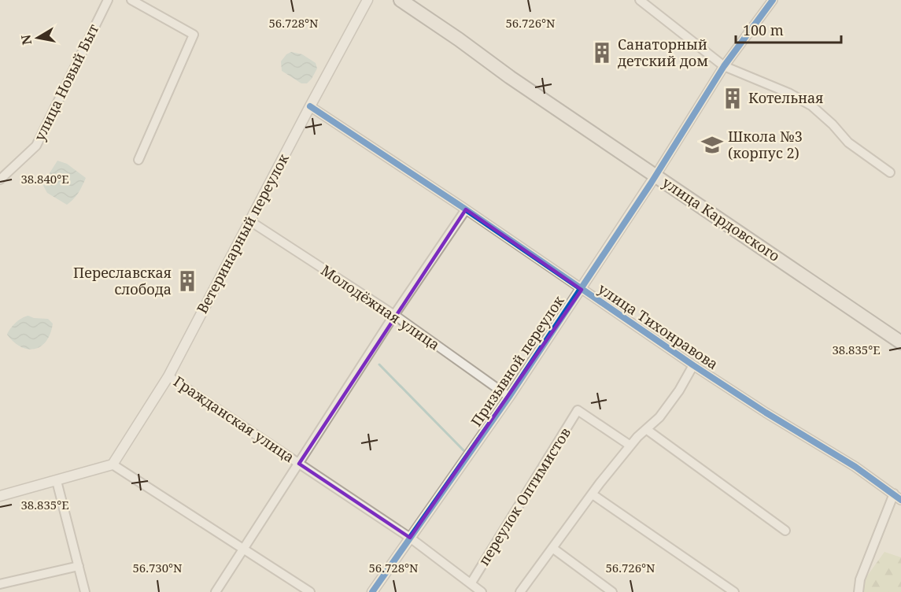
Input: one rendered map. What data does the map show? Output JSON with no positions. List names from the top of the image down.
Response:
{
  "streets": {
    "main road": ["улица Кардовского"],
    "street": [
      "улица Новый Быт",
      "Ветеринарный переулок",
      "Молодёжная улица",
      "улица Тихонравова",
      "Призывной переулок",
      "Гражданская улица",
      "переулок Оптимистов"
    ]
  },
  "crossings": [
    ["улица Кардовского", "Призывной переулок"],
    ["Ветеринарный переулок", "Молодёжная улица"],
    ["Ветеринарный переулок", "улица Тихонравова"],
    ["Ветеринарный переулок", "Гражданская улица"],
    ["Молодёжная улица", "Призывной переулок"],
    ["улица Тихонравова", "Призывной переулок"],
    ["Призывной переулок", "Гражданская улица"],
    ["Гражданская улица", "переулок Оптимистов"]
  ],
  "places": {
    "building": ["Санаторный детский дом", "Котельная", "Переславская слобода"],
    "school or university": ["Школа №3 (корпус 2)"]
  },
  "scale_bar": "100 m",
  "north": "left",
  "coordinates": [
    "56.728°N",
    "56.726°N",
    "38.840°E",
    "38.835°E",
    "56.730°N"
  ]
}
